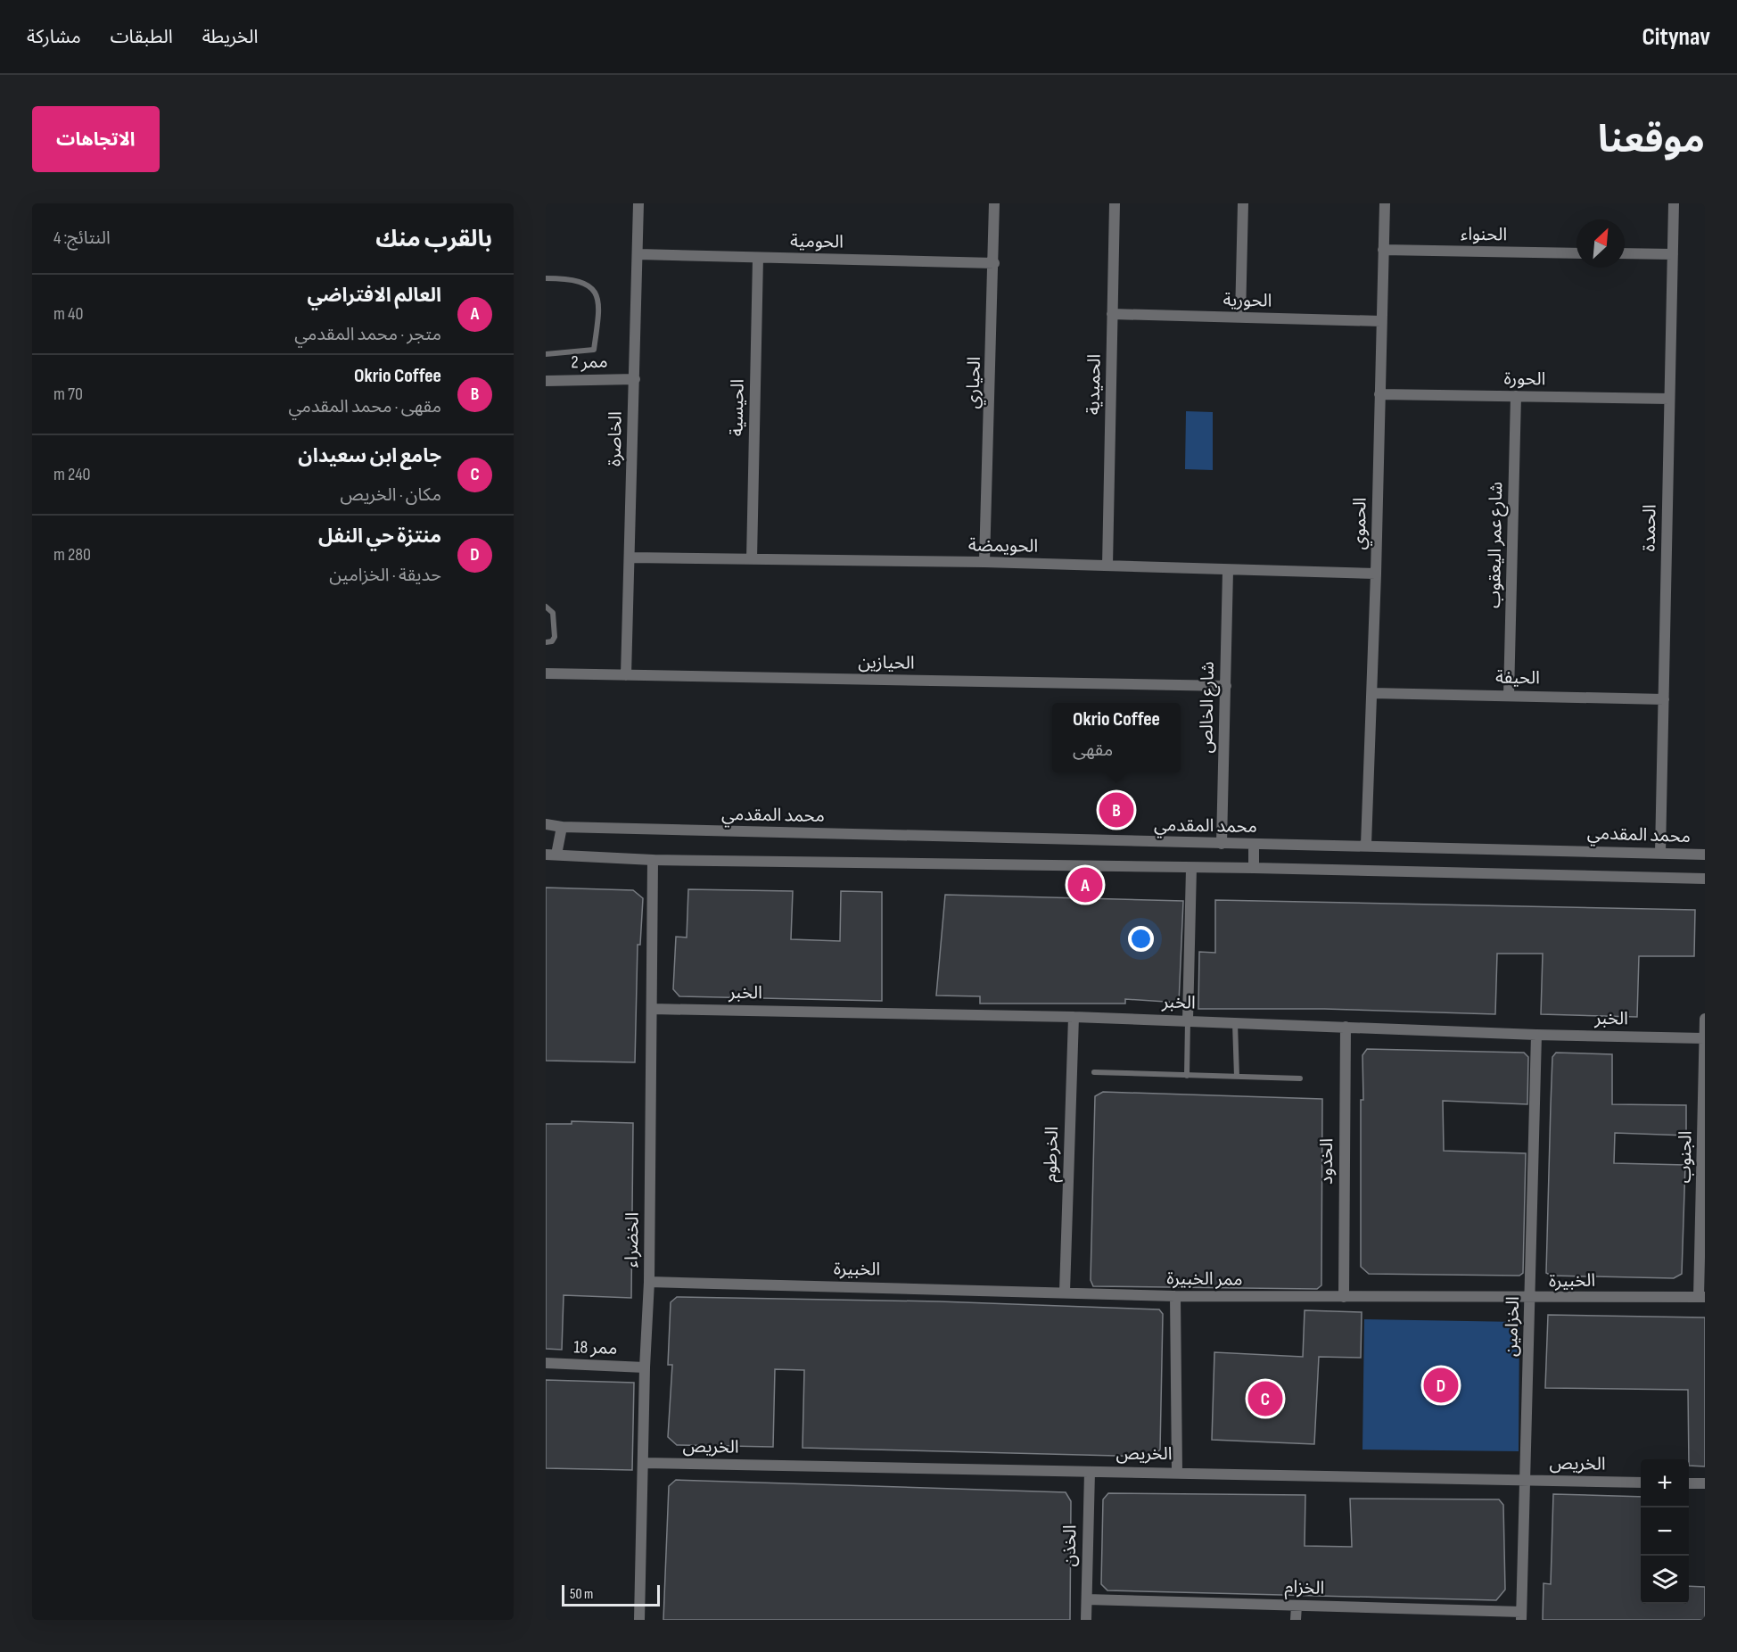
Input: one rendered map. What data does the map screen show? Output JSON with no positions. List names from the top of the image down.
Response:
{
  "streets": {
    "street": [
      "الحنواء",
      "الحومية",
      "الحورية",
      "ممر 2",
      "الحورة",
      "الحياري",
      "الحميدية",
      "الحيسية",
      "الخاصرة",
      "الحموي",
      "الحمدة",
      "شارع عمر اليعقوب",
      "الحويمضة",
      "الحيازين",
      "الحيفة",
      "شارع الخالص",
      "محمد المقدمي",
      "الخبر",
      "الخرطوم",
      "الجنوب",
      "الخدود",
      "الخضراء",
      "الخبيرة",
      "ممر الخبيرة",
      "الخزامين",
      "ممر 18",
      "الخريص",
      "الخذن",
      "الخزام"
    ]
  },
  "crossings": [
    ["الحنواء", "الحموي"],
    ["الحومية", "الحياري"],
    ["الحومية", "الحيسية"],
    ["الحومية", "الخاصرة"],
    ["الحورية", "الحميدية"],
    ["الحورية", "الحموي"],
    ["ممر 2", "الخاصرة"],
    ["الحورة", "الحموي"],
    ["الحورة", "الحمدة"],
    ["الحورة", "شارع عمر اليعقوب"],
    ["الحياري", "الحويمضة"],
    ["الحميدية", "الحويمضة"],
    ["الحيسية", "الحويمضة"],
    ["الخاصرة", "الحويمضة"],
    ["الخاصرة", "الحيازين"],
    ["الحموي", "الحويمضة"],
    ["الحموي", "الحيفة"],
    ["الحموي", "محمد المقدمي"],
    ["الحمدة", "الحيفة"],
    ["الحمدة", "محمد المقدمي"],
    ["شارع عمر اليعقوب", "الحيفة"],
    ["الحويمضة", "شارع الخالص"],
    ["الحيازين", "شارع الخالص"],
    ["شارع الخالص", "محمد المقدمي"],
    ["الخبر", "الخرطوم"],
    ["الخبر", "الجنوب"],
    ["الخبر", "الخدود"],
    ["الخبر", "الخضراء"],
    ["الخبر", "الخزامين"],
    ["الخرطوم", "الخبيرة"],
    ["الخرطوم", "ممر الخبيرة"],
    ["الجنوب", "الخبيرة"],
    ["الخدود", "الخبيرة"],
    ["الخدود", "ممر الخبيرة"],
    ["الخضراء", "الخبيرة"],
    ["الخضراء", "ممر 18"],
    ["الخضراء", "الخريص"],
    ["الخبيرة", "ممر الخبيرة"],
    ["الخبيرة", "الخزامين"],
    ["الخزامين", "الخريص"],
    ["الخزامين", "الخزام"],
    ["الخريص", "الخذن"],
    ["الخذن", "الخزام"]
  ],
  "scale_bar": "50 m",
  "north": "top right",
  "page": {
    "header": "Citynav",
    "nav": ["الخريطة", "الطبقات", "مشاركة"],
    "title": "موقعنا",
    "buttons": "الاتجاهات",
    "heading": ["بالقرب منك", "النتائج: 4"],
    "list": [
      {
        "mark": "A",
        "name": "العالم الافتراضي",
        "note": "متجر · محمد المقدمي",
        "value": "40 m"
      },
      {
        "mark": "B",
        "name": "Okrio Coffee",
        "note": "مقهى · محمد المقدمي",
        "value": "70 m"
      },
      {
        "mark": "C",
        "name": "جامع ابن سعيدان",
        "note": "مكان · الخريص",
        "value": "240 m"
      },
      {
        "mark": "D",
        "name": "منتزة حي النفل",
        "note": "حديقة · الخزامين",
        "value": "280 m"
      }
    ],
    "popup": ["Okrio Coffee", "مقهى"],
    "pins": [
      "B",
      "A",
      "D",
      "C"
    ],
    "map_buttons": ["+", "−"],
    "scale": "50 m"
  }
}
